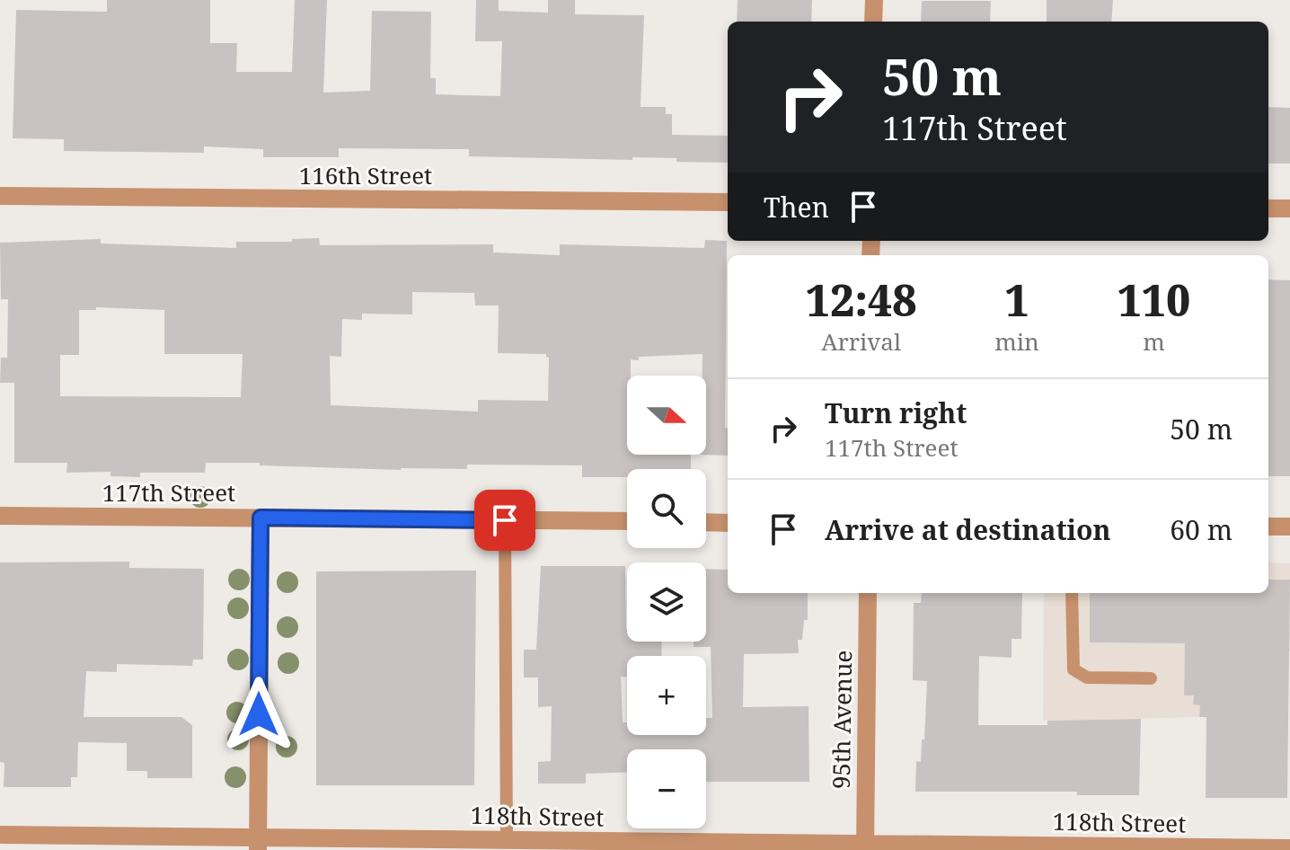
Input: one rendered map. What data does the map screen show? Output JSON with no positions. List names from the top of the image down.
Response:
{
  "streets": {
    "street": [
      "116th Street",
      "117th Street",
      "95th Avenue",
      "118th Street"
    ]
  },
  "crossings": [
    ["95th Avenue", "118th Street"]
  ],
  "north": "right",
  "page": {
    "turn": ["50 m", "117th Street"],
    "then": "Then",
    "eta": [
      "12:48",
      "Arrival",
      "1",
      "min",
      "110",
      "m"
    ],
    "map_buttons": ["+", "−"],
    "list": [
      {
        "name": "Turn right",
        "note": "117th Street",
        "value": "50 m"
      },
      {
        "name": "Arrive at destination",
        "value": "60 m"
      }
    ]
  }
}
